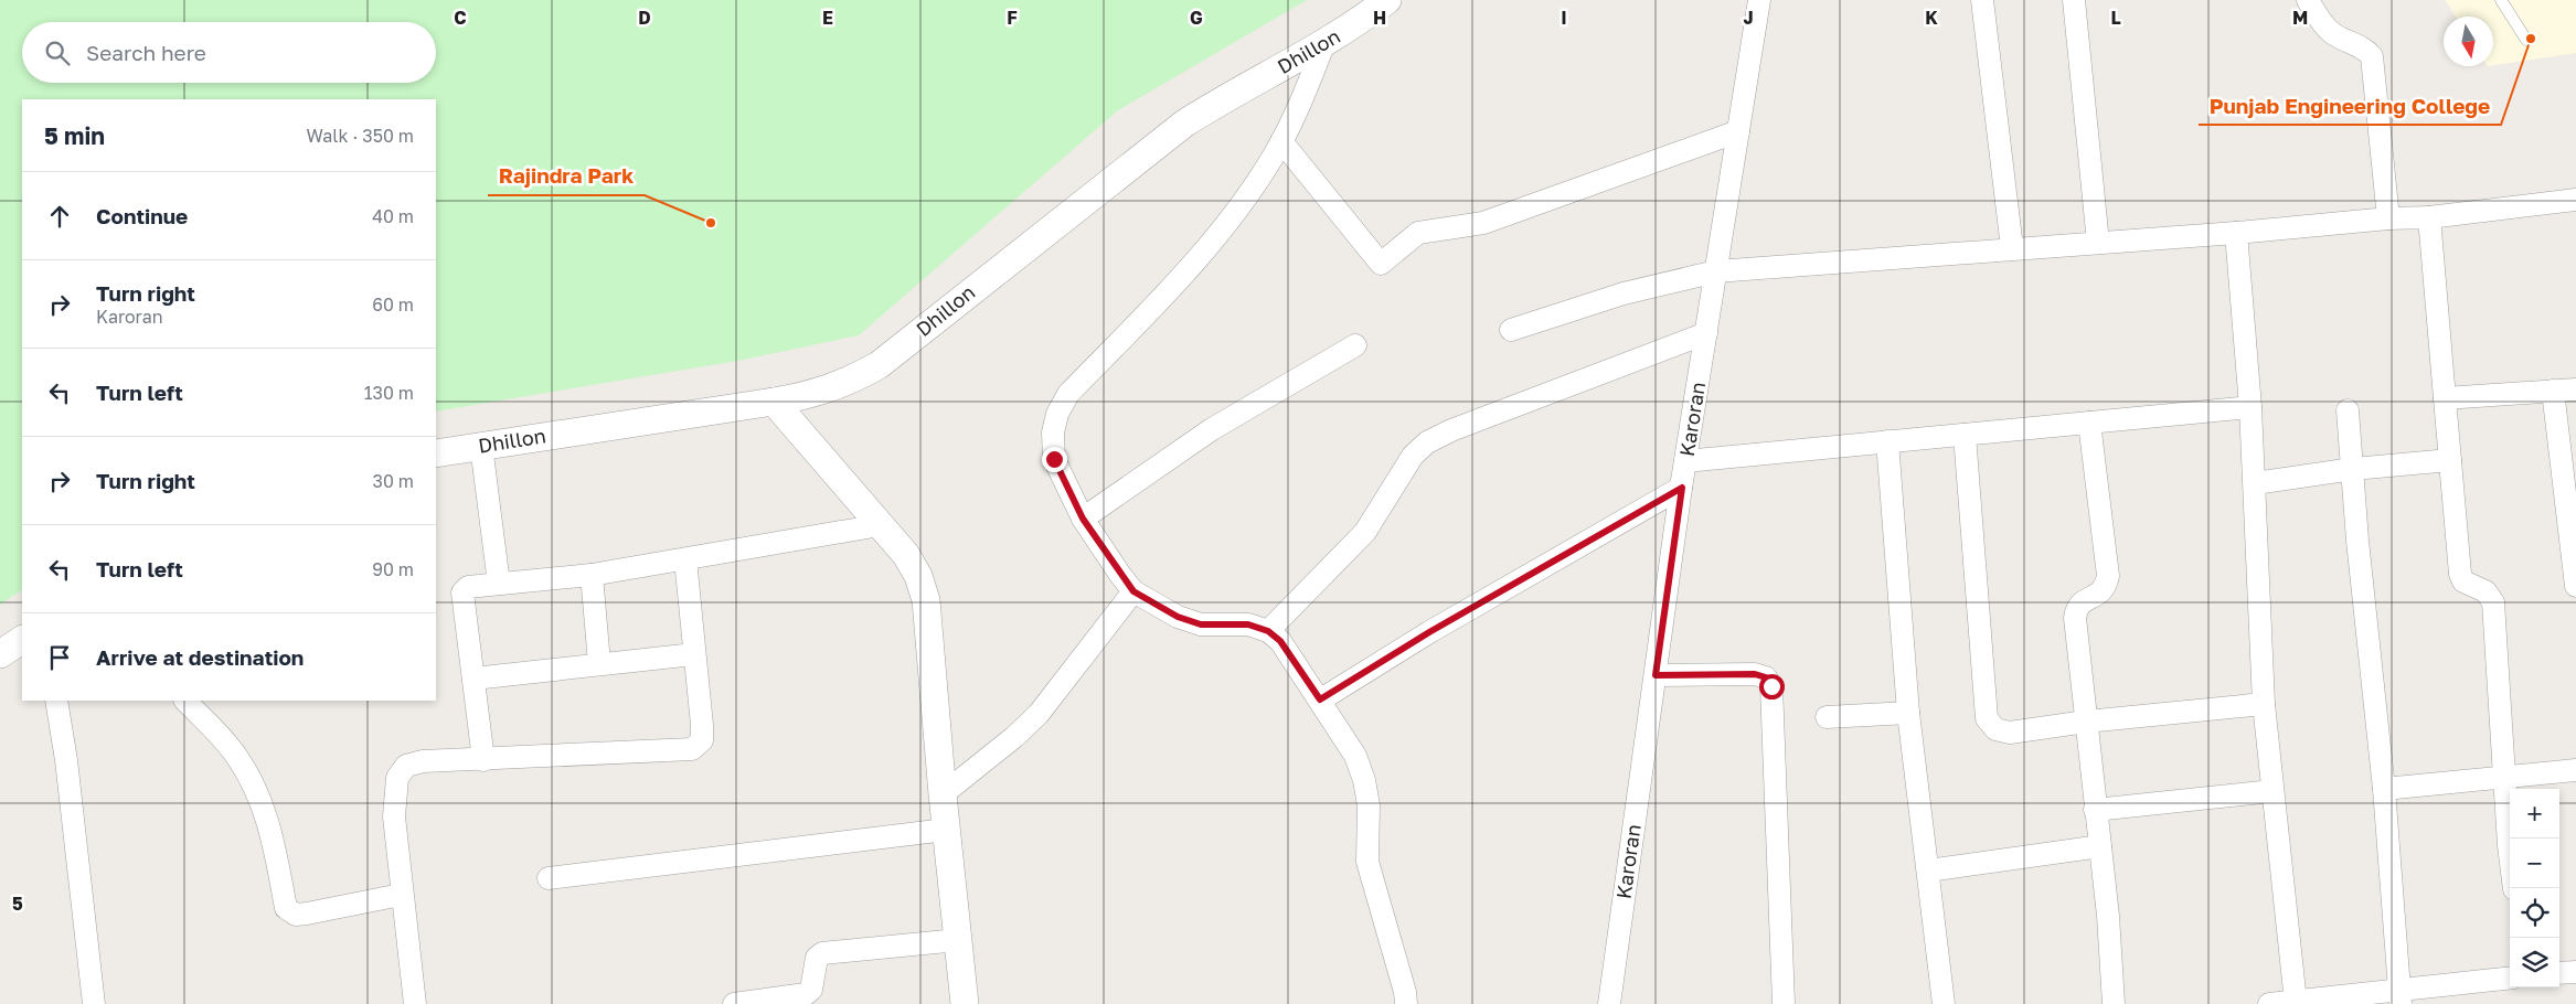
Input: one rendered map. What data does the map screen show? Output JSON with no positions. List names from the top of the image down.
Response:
{
  "streets": {
    "street": ["Dhillon", "Karoran"]
  },
  "places": ["Punjab Engineering College", "Rajindra Park"],
  "north": "bottom",
  "page": {
    "search": "Search here",
    "heading": ["5 min", "Walk · 350 m"],
    "list": [
      ["Continue", "40 m"],
      ["Turn right", "Karoran", "60 m"],
      ["Turn left", "130 m"],
      ["Turn right", "30 m"],
      ["Turn left", "90 m"],
      "Arrive at destination"
    ],
    "map_buttons": ["+", "−"]
  },
  "grid": {
    "columns": [
      "C",
      "D",
      "E",
      "F",
      "G",
      "H",
      "I",
      "J",
      "K",
      "L",
      "M"
    ],
    "rows": ["5"]
  }
}
